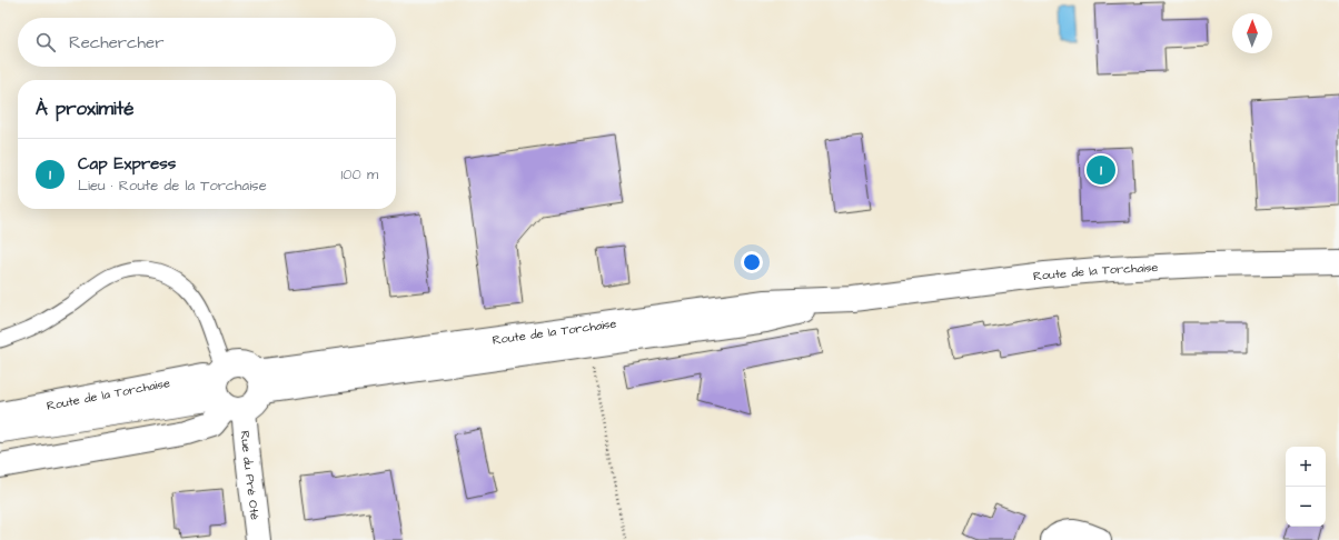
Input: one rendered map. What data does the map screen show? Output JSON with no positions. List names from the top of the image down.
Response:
{
  "streets": {
    "main road": ["Route de la Torchaise", "Rue du Pré Oté"]
  },
  "crossings": [
    ["Route de la Torchaise", "Rue du Pré Oté"]
  ],
  "north": "top",
  "page": {
    "search": "Rechercher",
    "heading": "À proximité",
    "list": [
      {
        "mark": "1",
        "name": "Cap Express",
        "note": "Lieu · Route de la Torchaise",
        "value": "100 m"
      }
    ],
    "pins": "1",
    "map_buttons": ["+", "−"]
  }
}
